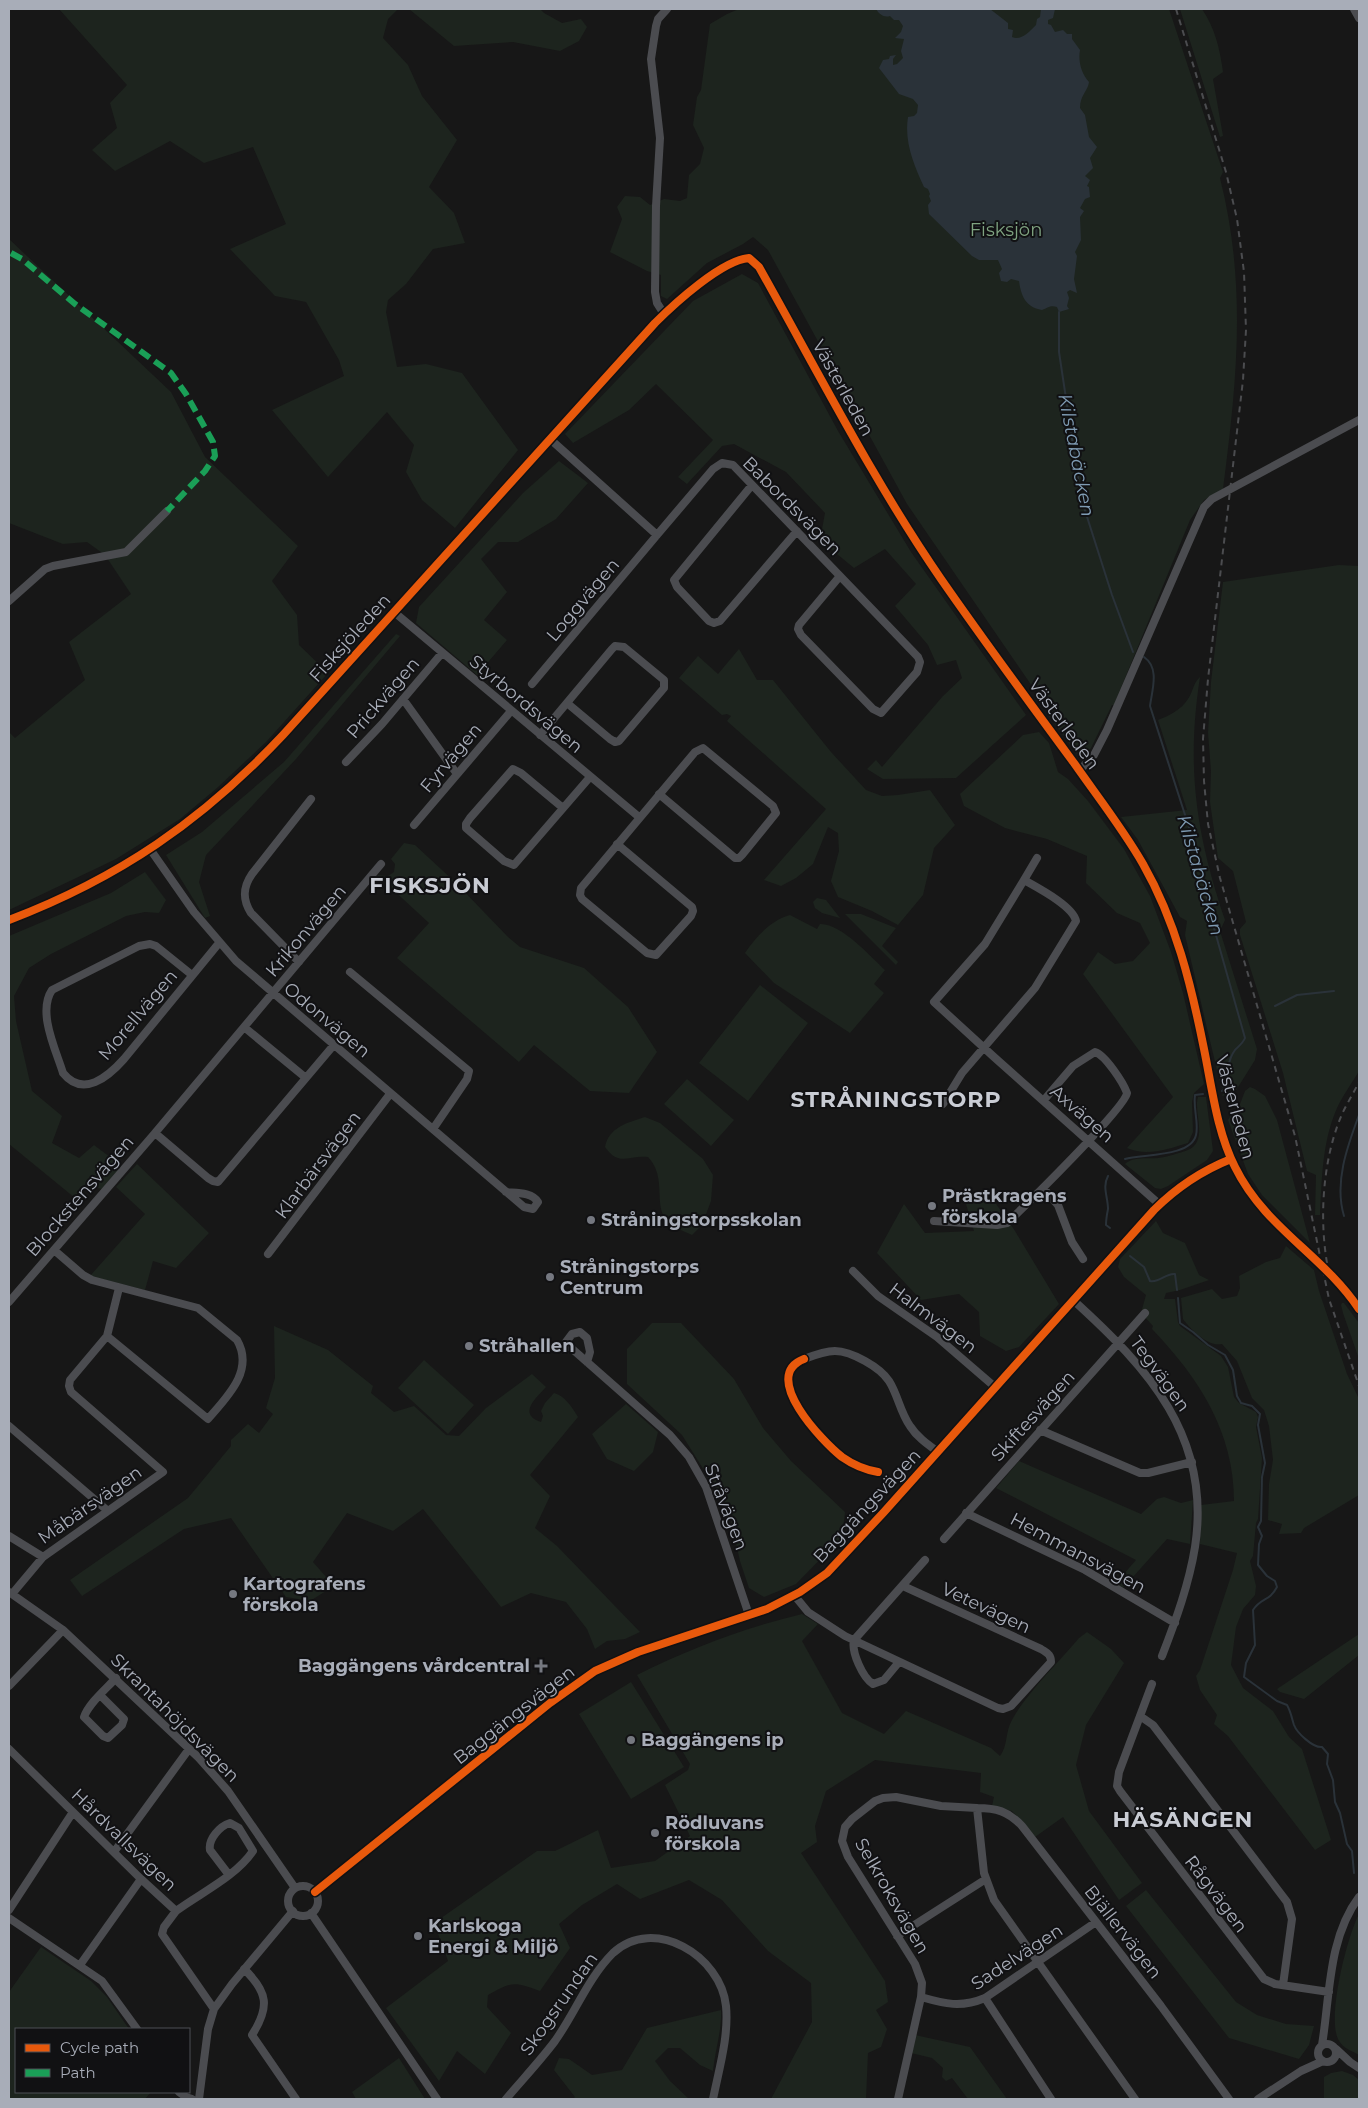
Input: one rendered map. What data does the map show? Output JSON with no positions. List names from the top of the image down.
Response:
{
  "streets": {
    "street": [
      "Västerleden",
      "Babordsvägen",
      "Loggvägen",
      "Fisksjöleden",
      "Prickvägen",
      "Styrbordsvägen",
      "Fyrvägen",
      "Krikonvägen",
      "Morellvägen",
      "Odonvägen",
      "Axvägen",
      "Klarbärsvägen",
      "Blockstensvägen",
      "Halmvägen",
      "Tegvägen",
      "Skiftesvägen",
      "Måbärsvägen",
      "Baggängsvägen",
      "Stråvägen",
      "Hemmansvägen",
      "Vetevägen",
      "Skrantahöjdsvägen",
      "Hårdvallsvägen",
      "Rågvägen",
      "Selkroksvägen",
      "Bjällervägen",
      "Sadelvägen",
      "Skogsrundan"
    ]
  },
  "crossings": [
    ["Västerleden", "Fisksjöleden"],
    ["Västerleden", "Baggängsvägen"],
    ["Babordsvägen", "Loggvägen"],
    ["Fisksjöleden", "Styrbordsvägen"],
    ["Fisksjöleden", "Odonvägen"],
    ["Prickvägen", "Styrbordsvägen"],
    ["Styrbordsvägen", "Fyrvägen"],
    ["Krikonvägen", "Odonvägen"],
    ["Krikonvägen", "Blockstensvägen"],
    ["Morellvägen", "Odonvägen"],
    ["Odonvägen", "Klarbärsvägen"],
    ["Axvägen", "Baggängsvägen"],
    ["Halmvägen", "Baggängsvägen"],
    ["Tegvägen", "Skiftesvägen"],
    ["Tegvägen", "Baggängsvägen"],
    ["Tegvägen", "Hemmansvägen"],
    ["Skiftesvägen", "Hemmansvägen"],
    ["Måbärsvägen", "Skrantahöjdsvägen"],
    ["Baggängsvägen", "Stråvägen"],
    ["Baggängsvägen", "Skrantahöjdsvägen"],
    ["Selkroksvägen", "Bjällervägen"],
    ["Selkroksvägen", "Sadelvägen"],
    ["Bjällervägen", "Sadelvägen"]
  ],
  "districts": ["FISKSJÖN", "STRÅNINGSTORP", "HÄSÄNGEN"],
  "water": ["Kilstabäcken"],
  "parks": ["Fisksjön"],
  "places": {
    "other": [
      "Prästkragens förskola",
      "Stråningstorpsskolan",
      "Stråningstorps Centrum",
      "Stråhallen",
      "Kartografens förskola",
      "Baggängens ip",
      "Rödluvans förskola",
      "Karlskoga Energi & Miljö"
    ],
    "health": ["Baggängens vårdcentral"]
  },
  "legend": ["Cycle path", "Path"]
}
